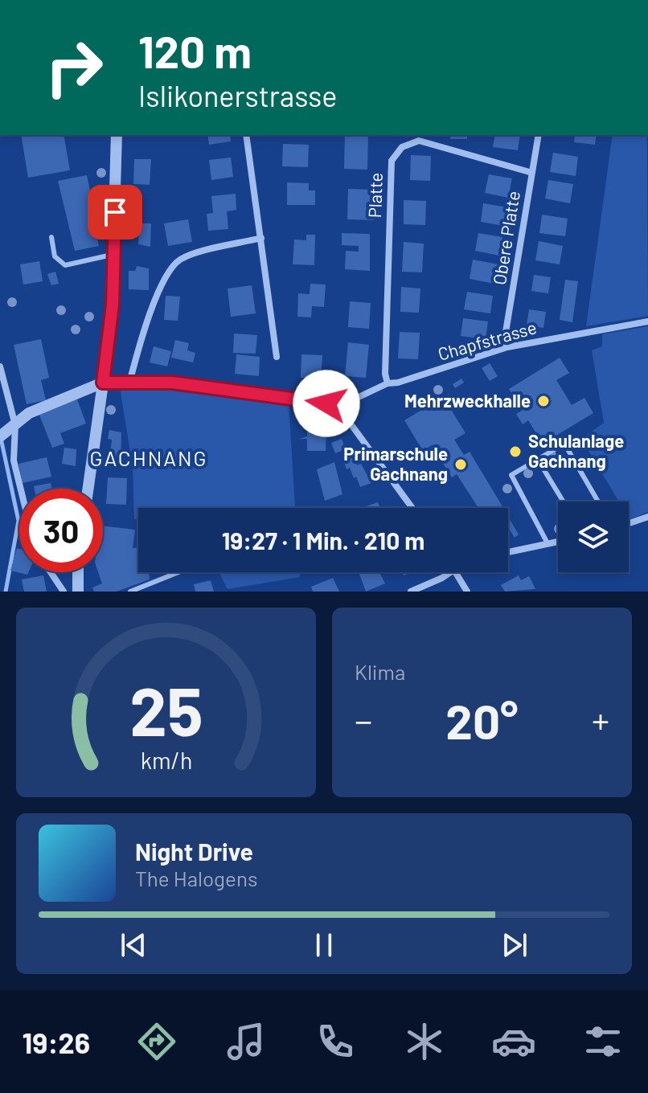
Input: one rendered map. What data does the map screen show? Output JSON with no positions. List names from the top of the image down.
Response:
{
  "streets": {
    "street": ["Platte", "Obere Platte", "Chapfstrasse"]
  },
  "crossings": [
    ["Platte", "Obere Platte"],
    ["Platte", "Chapfstrasse"],
    ["Obere Platte", "Chapfstrasse"]
  ],
  "districts": ["GACHNANG"],
  "places": ["Mehrzweckhalle", "Schulanlage Gachnang", "Primarschule Gachnang"],
  "page": {
    "turn": ["120 m", "Islikonerstrasse"],
    "limit": "30",
    "trip": "19:27 · 1 Min. · 210 m",
    "tile": "Klima",
    "heat": ["−", "20°", "+"],
    "song": ["Night Drive", "The Halogens"],
    "tabs": "19:26",
    "gauge": ["25", "km/h"]
  }
}
